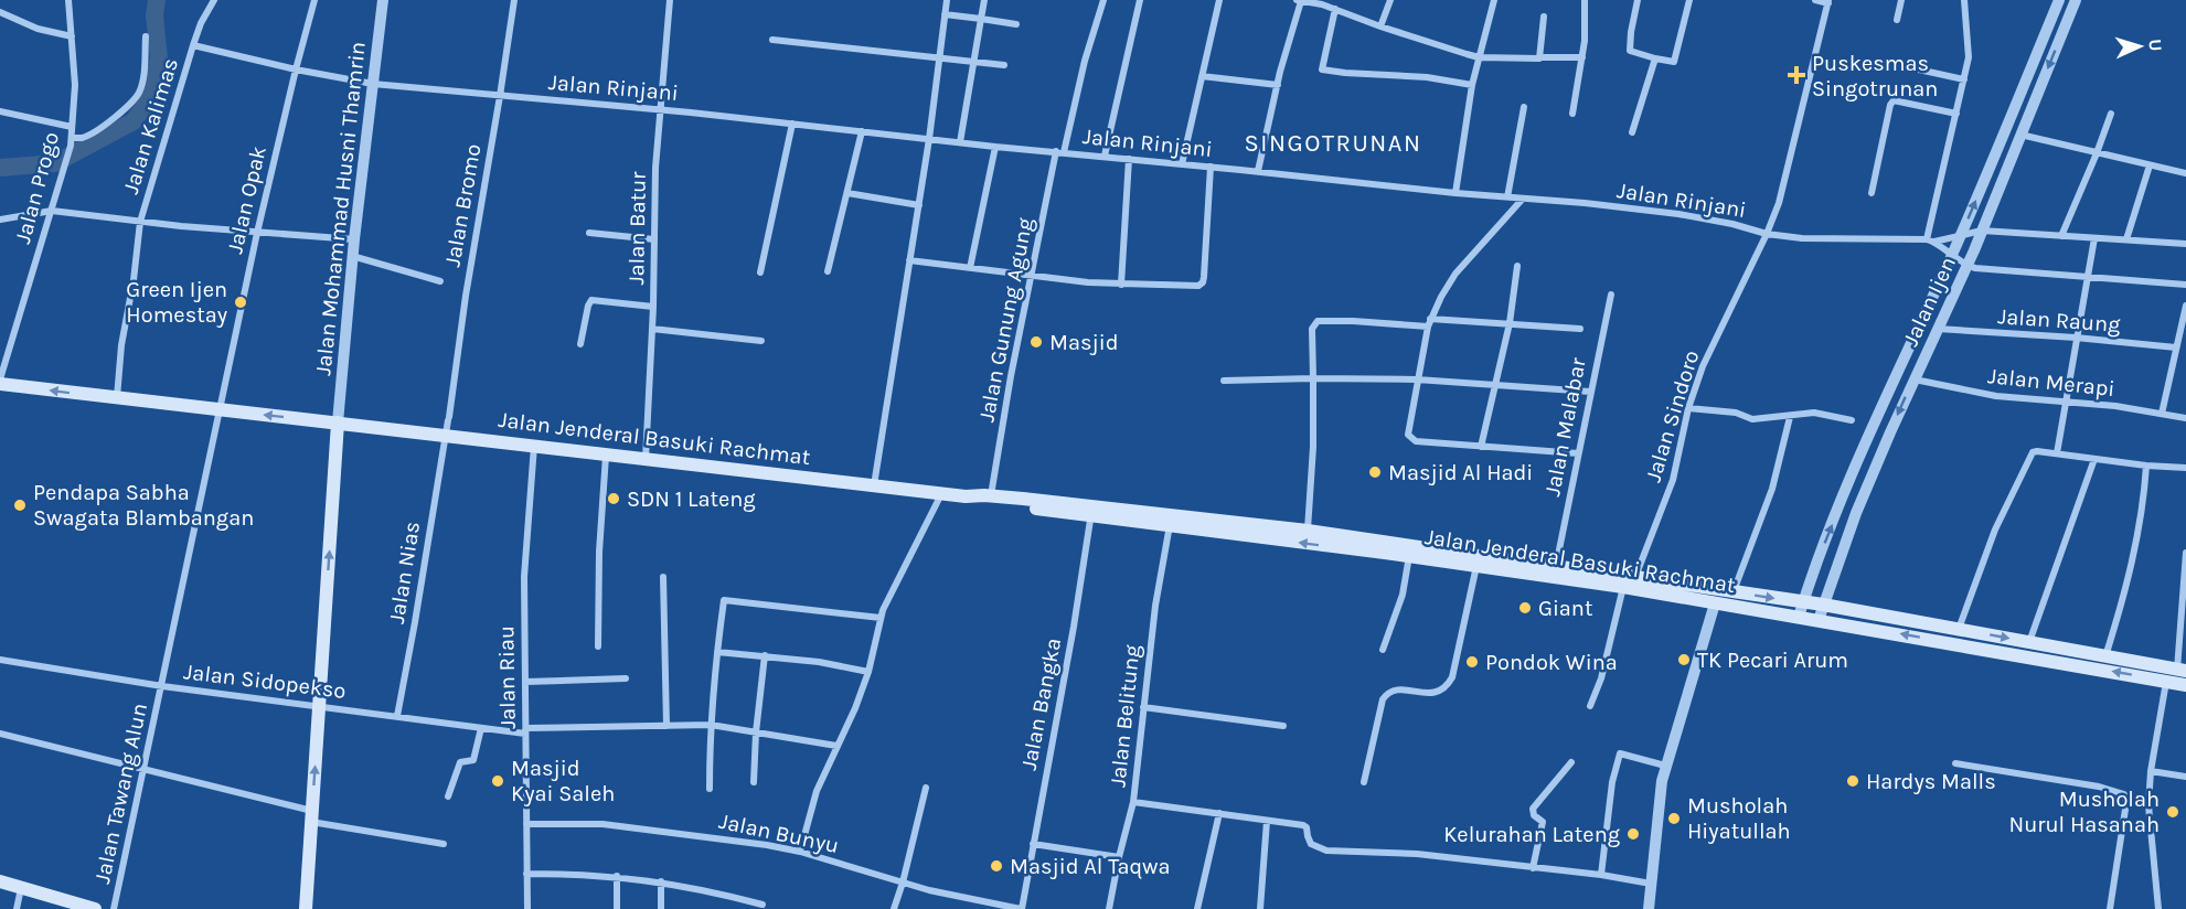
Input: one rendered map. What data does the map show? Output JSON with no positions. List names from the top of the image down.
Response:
{
  "streets": {
    "main road": ["Jalan Jenderal Basuki Rachmat"],
    "street": [
      "Jalan Rinjani",
      "Jalan Kalimas",
      "Jalan Progo",
      "Jalan Opak",
      "Jalan Bromo",
      "Jalan Mohammad Husni Thamrin",
      "Jalan Batur",
      "Jalan Ijen",
      "Jalan Gunung Agung",
      "Jalan Raung",
      "Jalan Merapi",
      "Jalan Sindoro",
      "Jalan Malabar",
      "Jalan Nias",
      "Jalan Riau",
      "Jalan Sidopekso",
      "Jalan Bangka",
      "Jalan Belitung",
      "Jalan Tawang Alun",
      "Jalan Bunyu"
    ]
  },
  "crossings": [
    ["Jalan Rinjani", "Jalan Kalimas"],
    ["Jalan Rinjani", "Jalan Bromo"],
    ["Jalan Rinjani", "Jalan Mohammad Husni Thamrin"],
    ["Jalan Rinjani", "Jalan Batur"],
    ["Jalan Rinjani", "Jalan Ijen"],
    ["Jalan Rinjani", "Jalan Gunung Agung"],
    ["Jalan Rinjani", "Jalan Sindoro"],
    ["Jalan Kalimas", "Jalan Opak"],
    ["Jalan Kalimas", "Jalan Mohammad Husni Thamrin"],
    ["Jalan Kalimas", "Jalan Jenderal Basuki Rachmat"],
    ["Jalan Progo", "Jalan Jenderal Basuki Rachmat"],
    ["Jalan Opak", "Jalan Jenderal Basuki Rachmat"],
    ["Jalan Opak", "Jalan Sidopekso"],
    ["Jalan Opak", "Jalan Tawang Alun"],
    ["Jalan Bromo", "Jalan Jenderal Basuki Rachmat"],
    ["Jalan Bromo", "Jalan Nias"],
    ["Jalan Mohammad Husni Thamrin", "Jalan Jenderal Basuki Rachmat"],
    ["Jalan Batur", "Jalan Jenderal Basuki Rachmat"],
    ["Jalan Ijen", "Jalan Raung"],
    ["Jalan Ijen", "Jalan Merapi"],
    ["Jalan Ijen", "Jalan Jenderal Basuki Rachmat"],
    ["Jalan Gunung Agung", "Jalan Jenderal Basuki Rachmat"],
    ["Jalan Sindoro", "Jalan Jenderal Basuki Rachmat"],
    ["Jalan Malabar", "Jalan Jenderal Basuki Rachmat"],
    ["Jalan Jenderal Basuki Rachmat", "Jalan Nias"],
    ["Jalan Jenderal Basuki Rachmat", "Jalan Riau"],
    ["Jalan Jenderal Basuki Rachmat", "Jalan Bangka"],
    ["Jalan Jenderal Basuki Rachmat", "Jalan Belitung"],
    ["Jalan Nias", "Jalan Sidopekso"],
    ["Jalan Riau", "Jalan Sidopekso"],
    ["Jalan Riau", "Jalan Bunyu"],
    ["Jalan Sidopekso", "Jalan Tawang Alun"],
    ["Jalan Bangka", "Jalan Bunyu"]
  ],
  "districts": ["SINGOTRUNAN"],
  "places": {
    "health": ["Puskesmas Singotrunan"],
    "other": [
      "Green Ijen Homestay",
      "Masjid",
      "Masjid Al Hadi",
      "SDN 1 Lateng",
      "Pendapa Sabha Swagata Blambangan",
      "Giant",
      "TK Pecari Arum",
      "Pondok Wina",
      "Masjid Kyai Saleh",
      "Hardys Malls",
      "Musholah Nurul Hasanah",
      "Musholah Hiyatullah",
      "Kelurahan Lateng",
      "Masjid Al Taqwa"
    ]
  },
  "north": "right"
}
